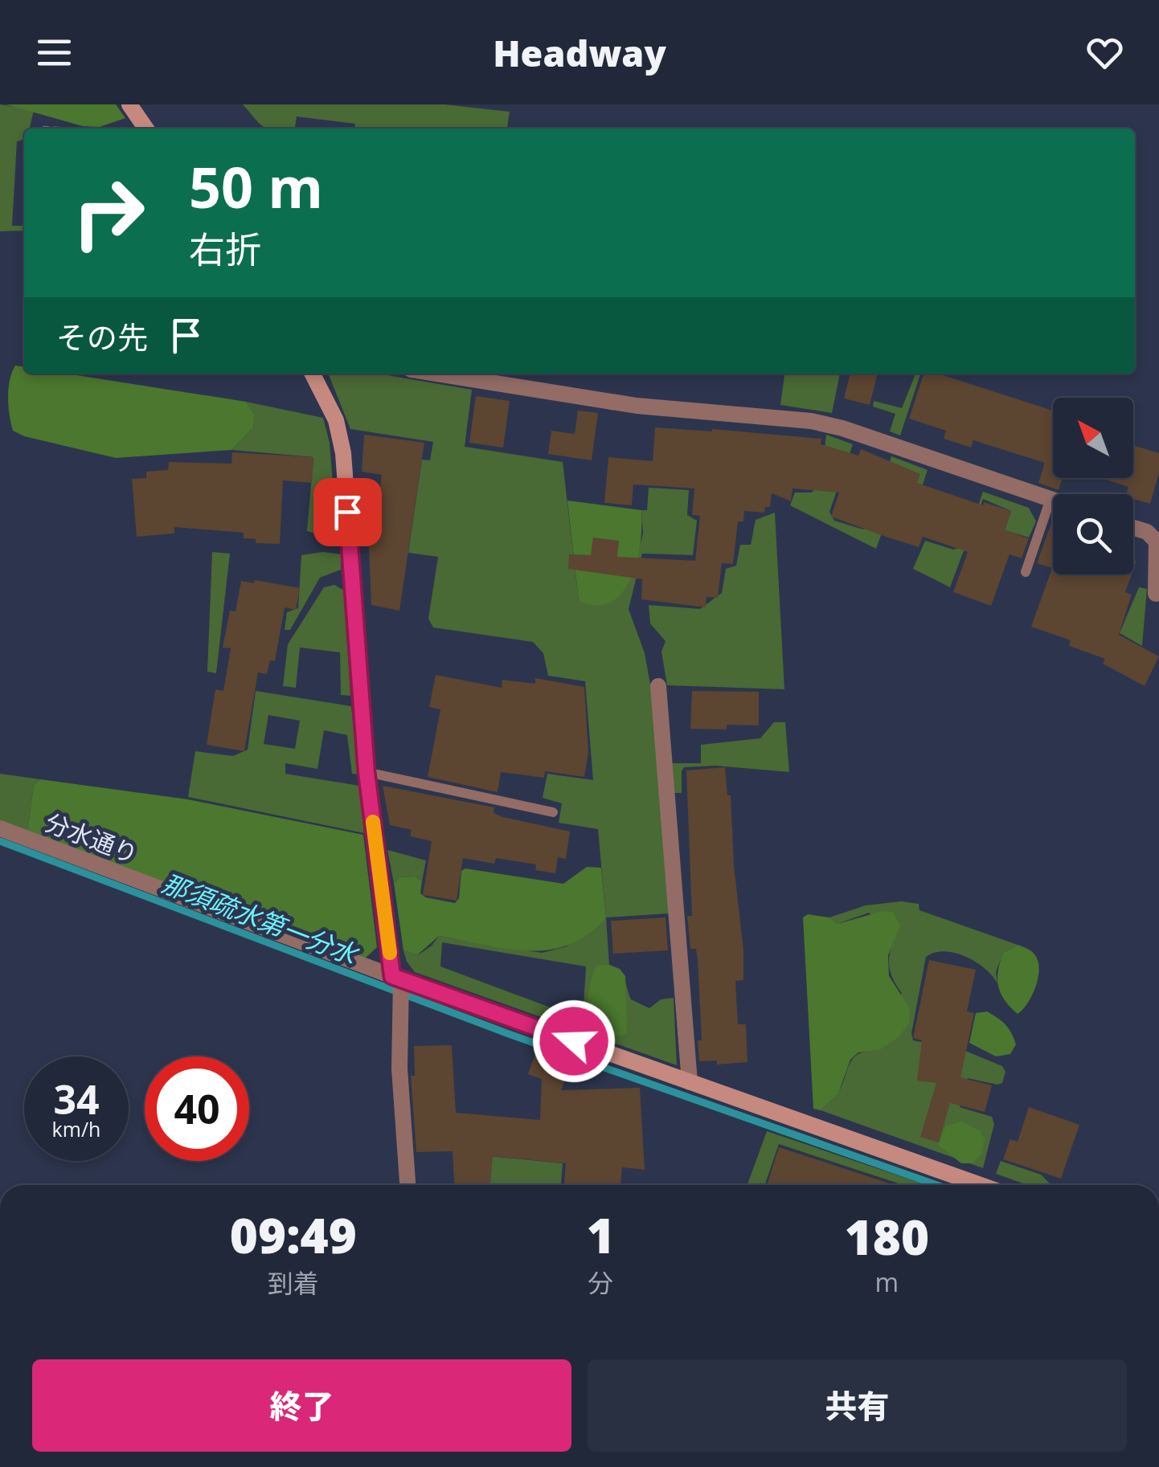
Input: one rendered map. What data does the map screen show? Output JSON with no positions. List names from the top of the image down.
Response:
{
  "streets": {
    "street": ["分水通り"]
  },
  "water": ["那須疏水第一分水"],
  "north": "top left",
  "page": {
    "header": "Headway",
    "turn": ["50 m", "右折"],
    "then": "その先",
    "speed": "34 km/h",
    "limit": "40",
    "eta": [
      "09:49",
      "到着",
      "1",
      "分",
      "180",
      "m"
    ],
    "buttons": ["終了", "共有"]
  }
}
